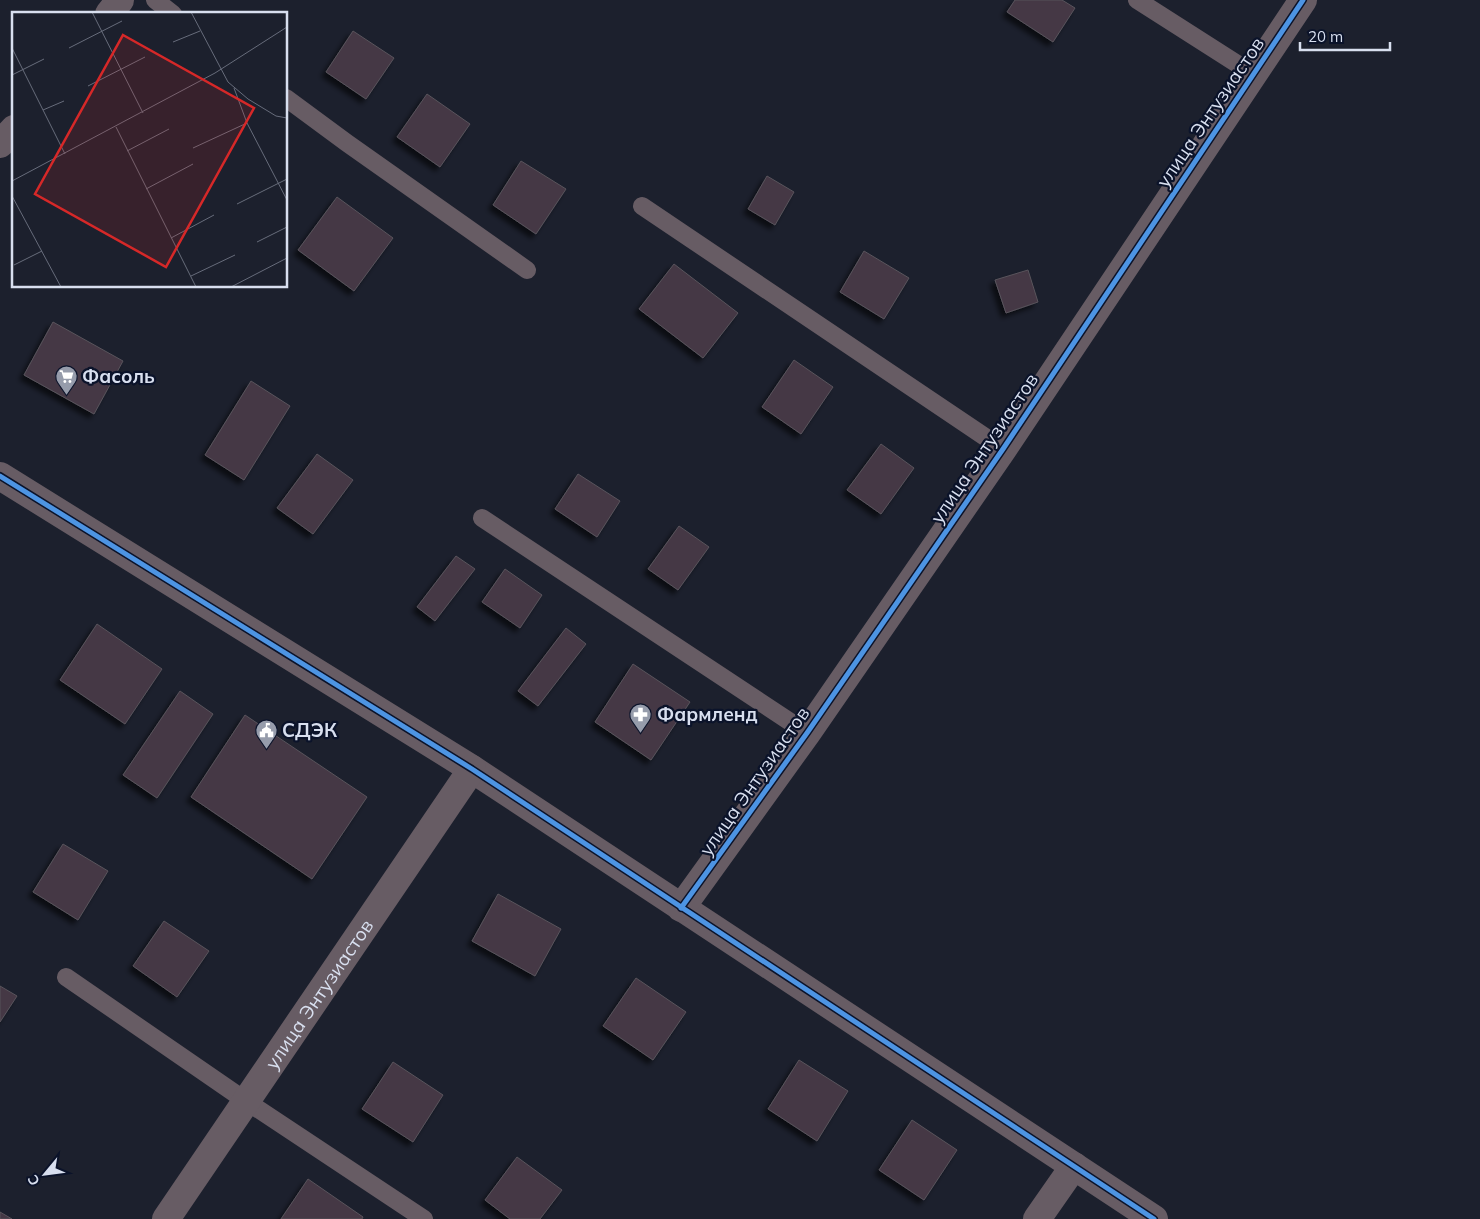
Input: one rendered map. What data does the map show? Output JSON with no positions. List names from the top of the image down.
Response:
{
  "streets": {
    "street": ["улица Энтузиастов"]
  },
  "places": {
    "supermarket": ["Фасоль"],
    "pharmacy": ["Фармленд"],
    "public building": ["СДЭК"]
  },
  "scale_bar": "20 m",
  "north": "bottom left"
}
